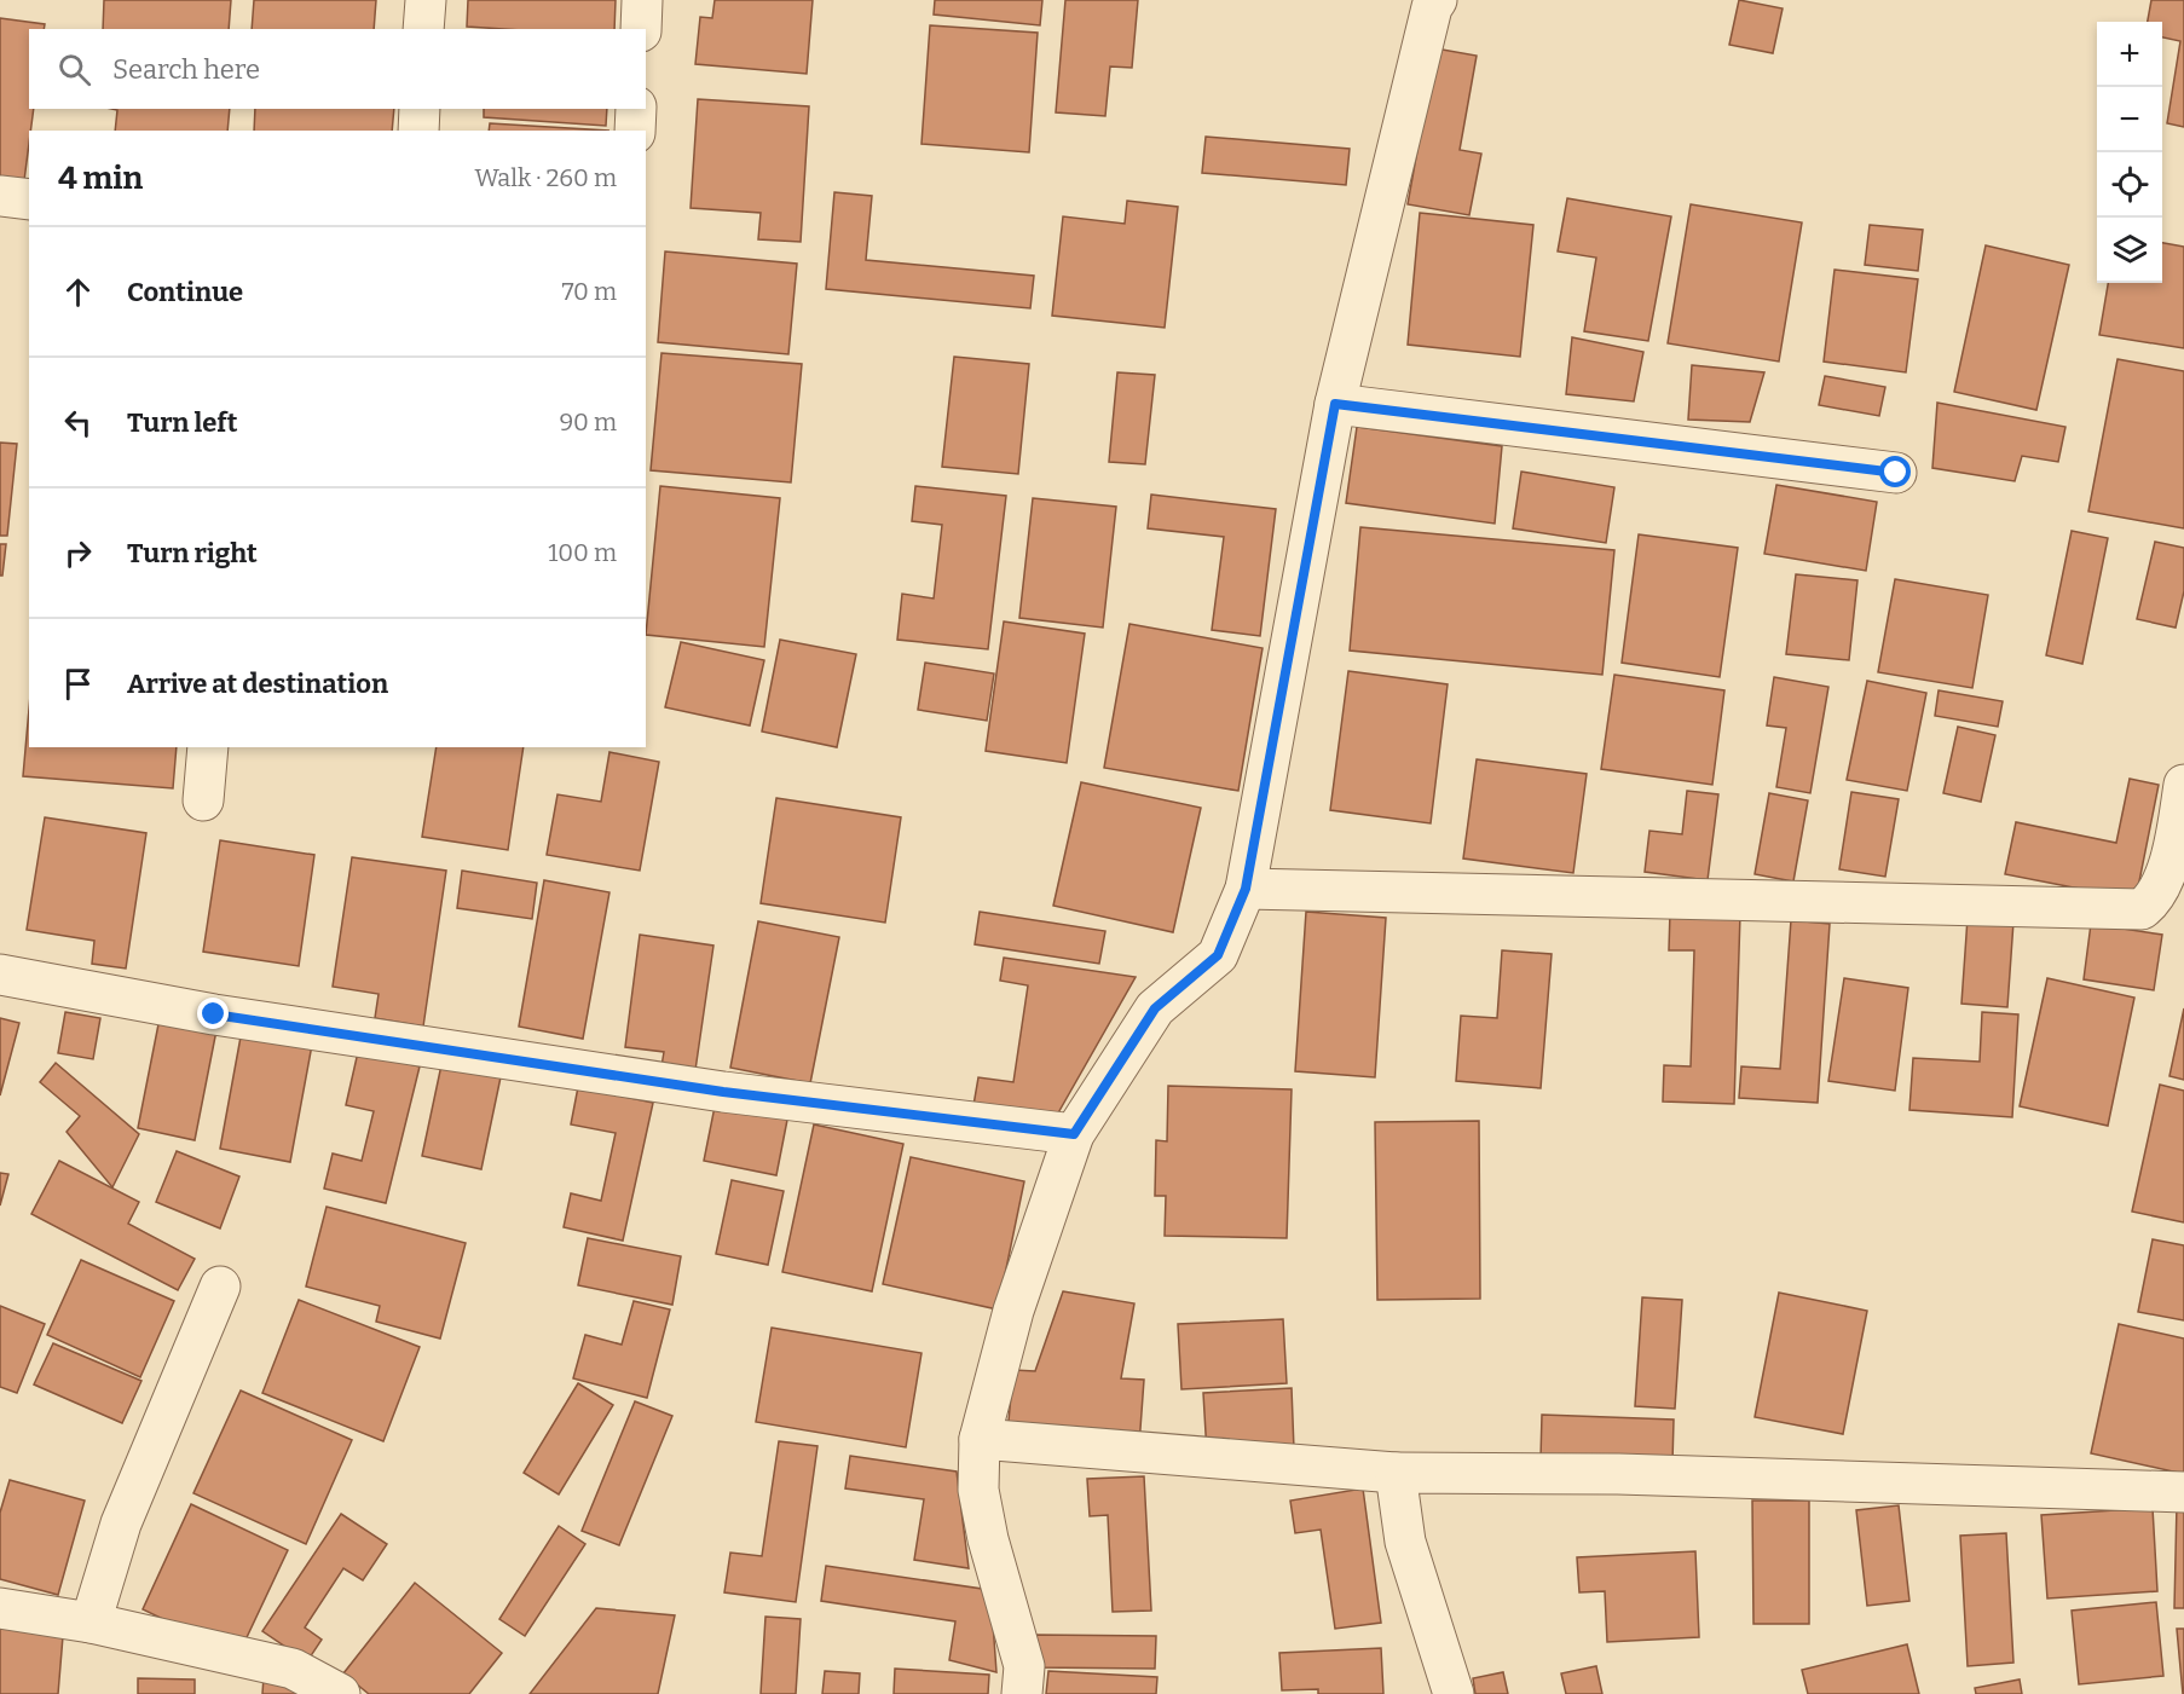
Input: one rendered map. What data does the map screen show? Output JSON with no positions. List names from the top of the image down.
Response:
{
  "page": {
    "map_buttons": ["+", "−"],
    "search": "Search here",
    "heading": ["4 min", "Walk · 260 m"],
    "list": [
      ["Continue", "70 m"],
      ["Turn left", "90 m"],
      ["Turn right", "100 m"],
      "Arrive at destination"
    ]
  }
}
